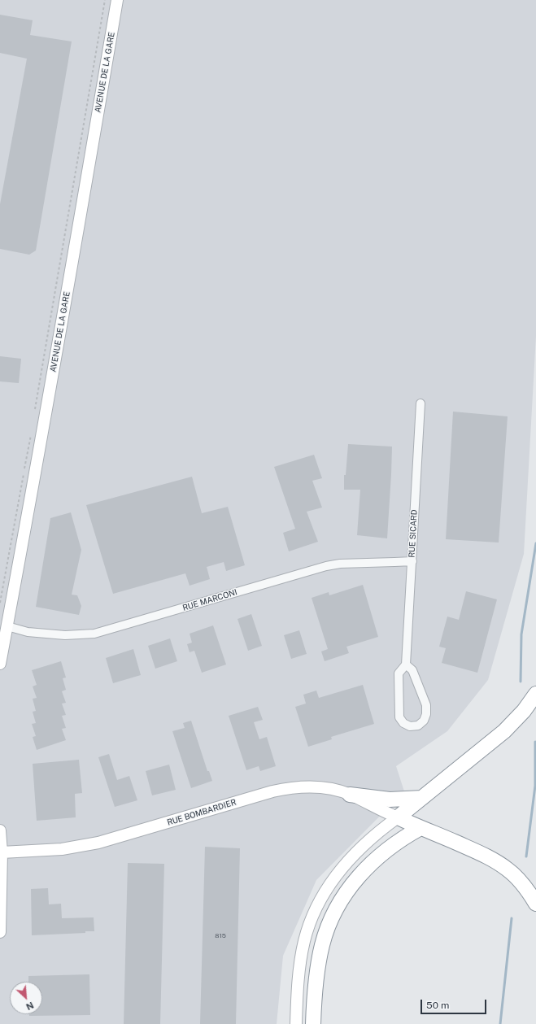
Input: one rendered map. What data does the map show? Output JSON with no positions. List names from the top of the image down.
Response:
{
  "streets": {
    "street": [
      "AVENUE DE LA GARE",
      "RUE SICARD",
      "RUE MARCONI",
      "RUE BOMBARDIER"
    ]
  },
  "crossings": [
    ["AVENUE DE LA GARE", "RUE MARCONI"],
    ["RUE SICARD", "RUE MARCONI"]
  ],
  "house_numbers": ["815"],
  "scale_bar": "50 m",
  "north": "bottom right"
}
